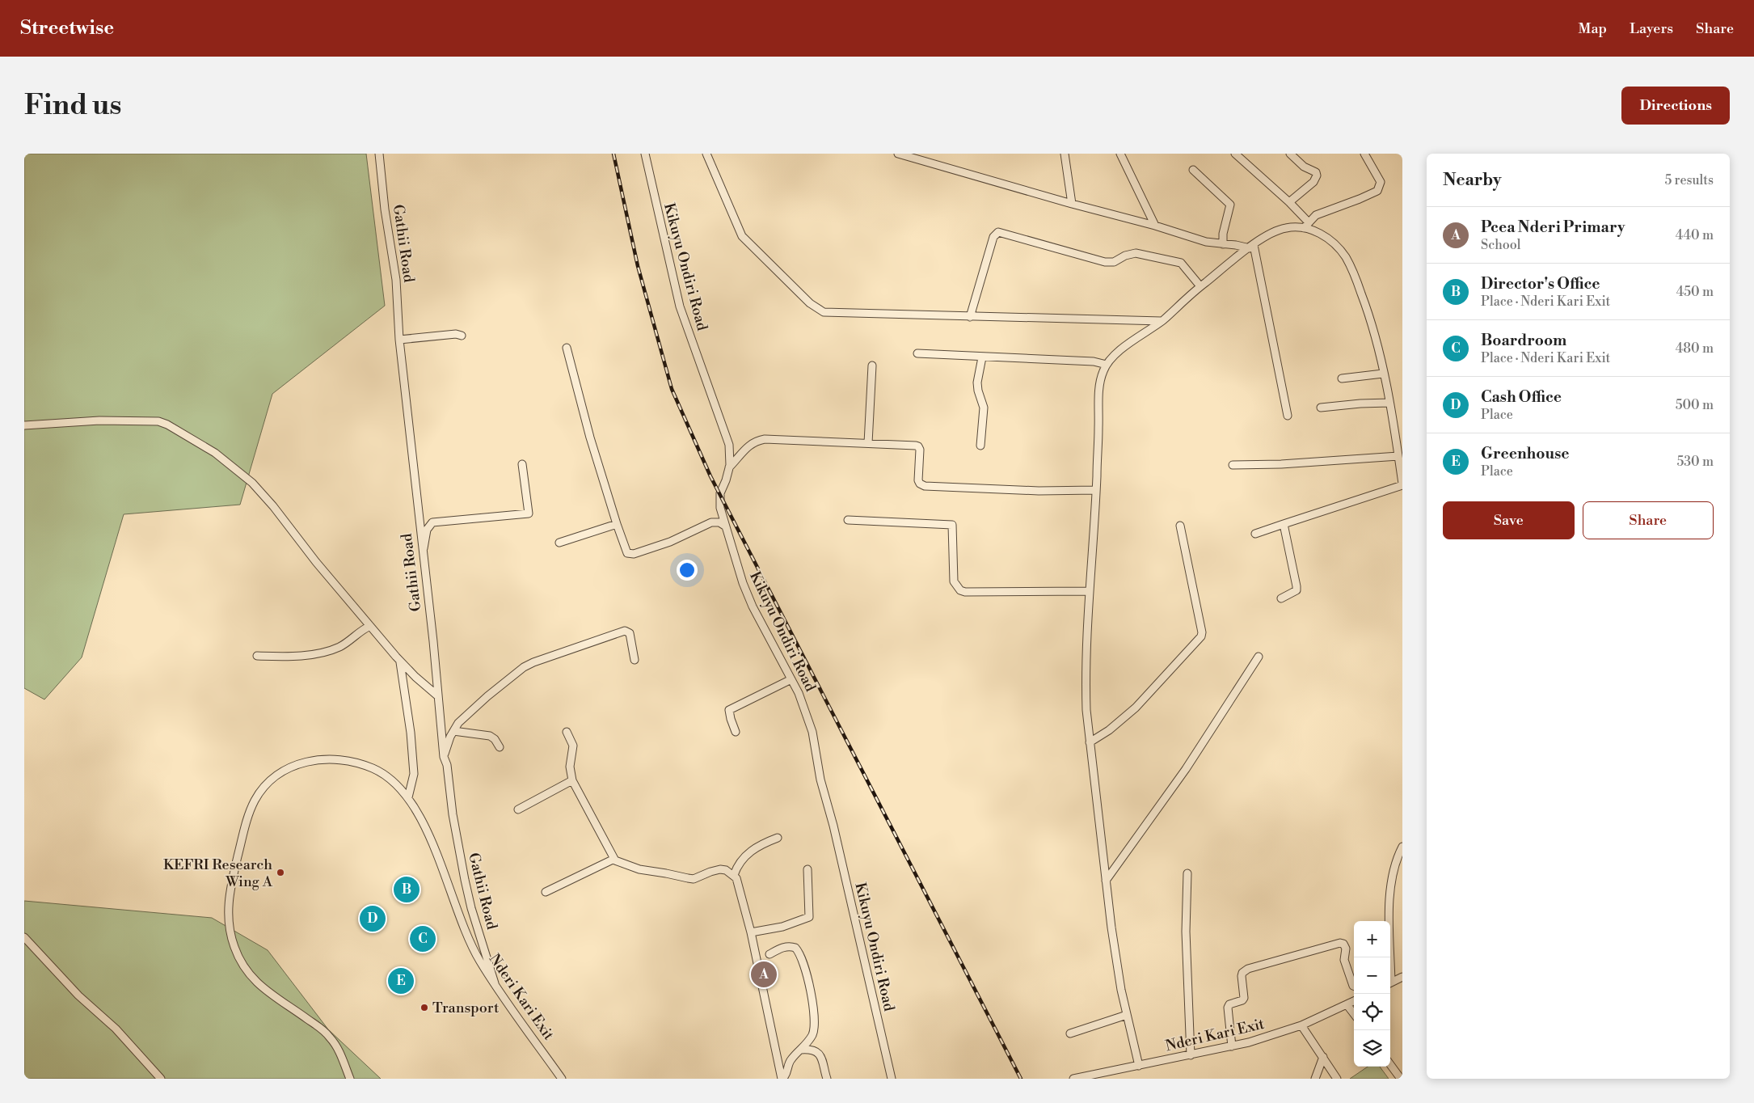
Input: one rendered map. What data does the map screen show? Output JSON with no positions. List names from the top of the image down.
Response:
{
  "streets": {
    "street": ["Gathii Road", "Kikuyu Ondiri Road", "Nderi Kari Exit"]
  },
  "crossings": [
    ["Gathii Road", "Nderi Kari Exit"]
  ],
  "places": ["KEFRI Research Wing A", "Transport"],
  "page": {
    "header": "Streetwise",
    "nav": ["Map", "Layers", "Share"],
    "buttons": [
      "Directions",
      ["Save", "Share"]
    ],
    "title": "Find us",
    "heading": ["Nearby", "5 results"],
    "list": [
      {
        "mark": "A",
        "name": "Pcea Nderi Primary",
        "note": "School",
        "value": "440 m"
      },
      {
        "mark": "B",
        "name": "Director's Office",
        "note": "Place · Nderi Kari Exit",
        "value": "450 m"
      },
      {
        "mark": "C",
        "name": "Boardroom",
        "note": "Place · Nderi Kari Exit",
        "value": "480 m"
      },
      {
        "mark": "D",
        "name": "Cash Office",
        "note": "Place",
        "value": "500 m"
      },
      {
        "mark": "E",
        "name": "Greenhouse",
        "note": "Place",
        "value": "530 m"
      }
    ],
    "pins": [
      "B",
      "D",
      "C",
      "A",
      "E"
    ],
    "map_buttons": ["+", "−"]
  }
}
